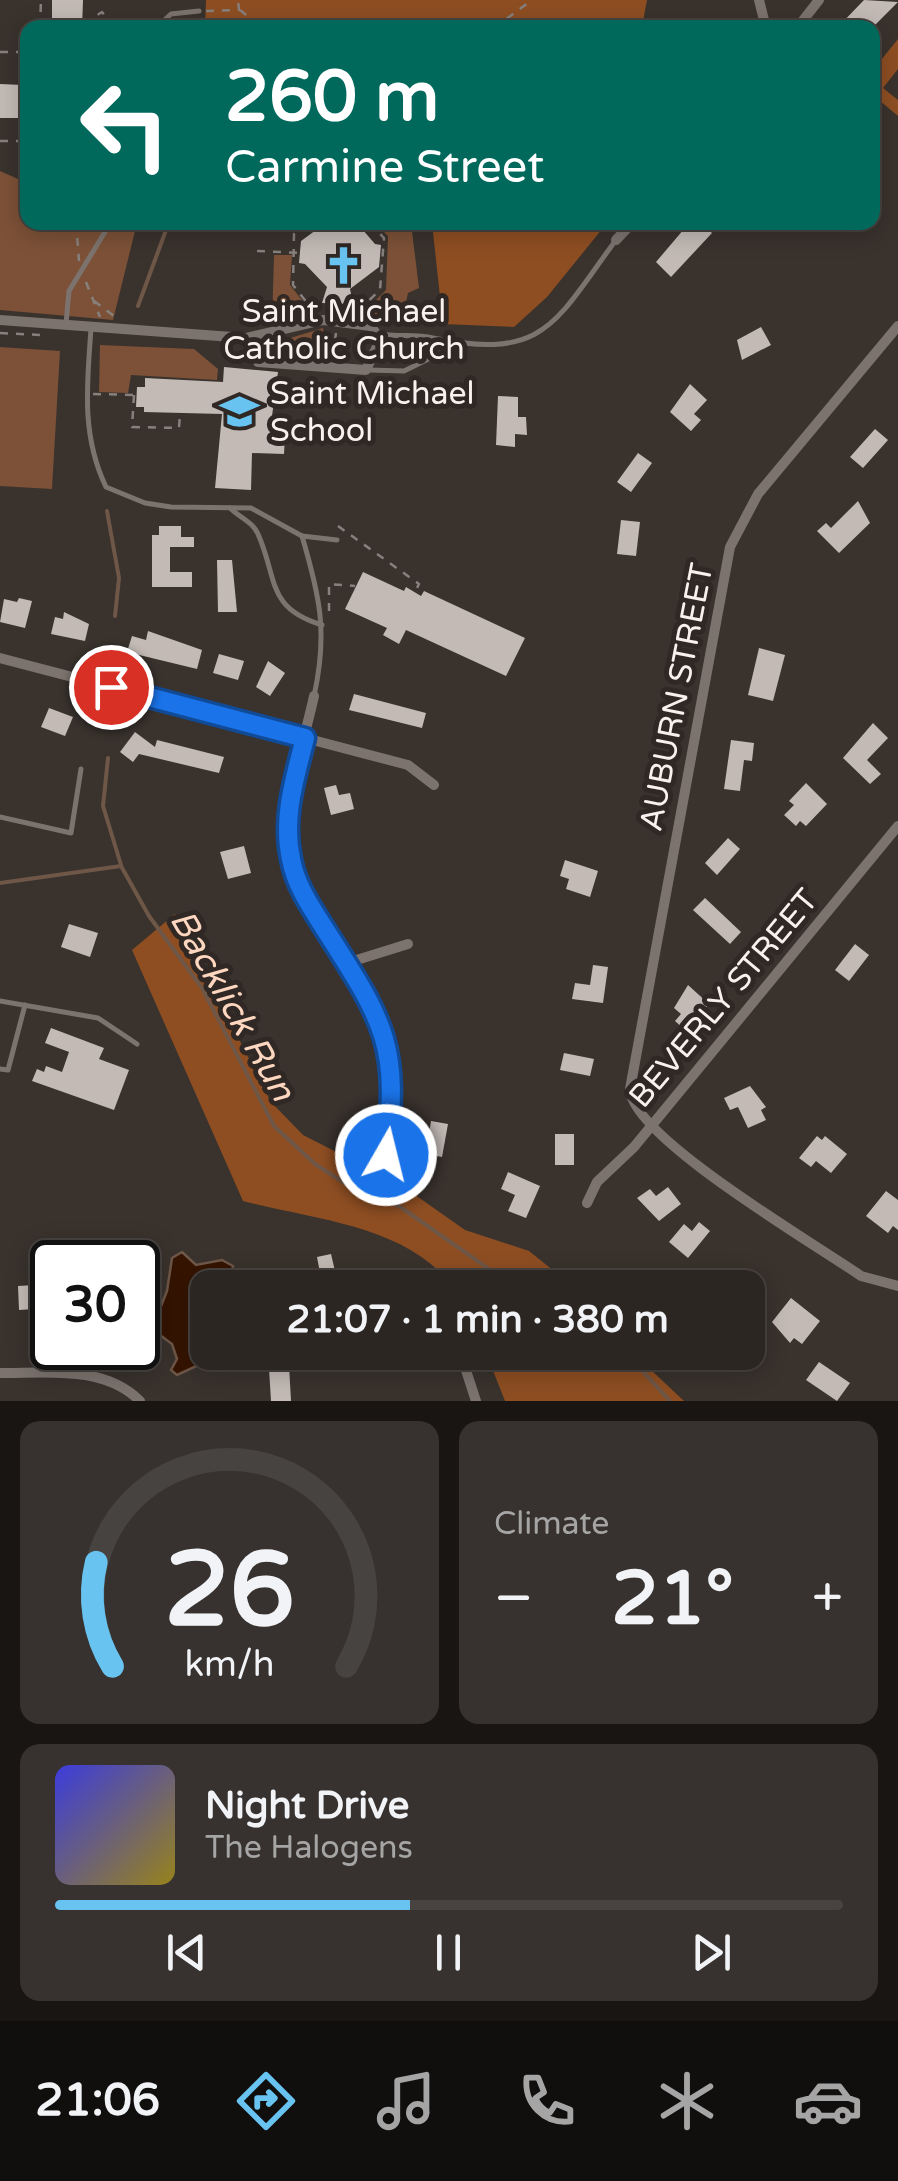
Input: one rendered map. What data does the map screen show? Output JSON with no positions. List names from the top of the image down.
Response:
{
  "streets": {
    "street": ["AUBURN STREET", "BEVERLY STREET"]
  },
  "crossings": [
    ["AUBURN STREET", "BEVERLY STREET"]
  ],
  "water": ["Backlick Run"],
  "places": {
    "church": ["Saint Michael Catholic Church"],
    "school or university": ["Saint Michael School"]
  },
  "page": {
    "turn": ["260 m", "Carmine Street"],
    "limit": "30",
    "trip": "21:07 · 1 min · 380 m",
    "tile": "Climate",
    "heat": ["−", "21°", "+"],
    "song": ["Night Drive", "The Halogens"],
    "tabs": "21:06",
    "gauge": ["26", "km/h"]
  }
}
